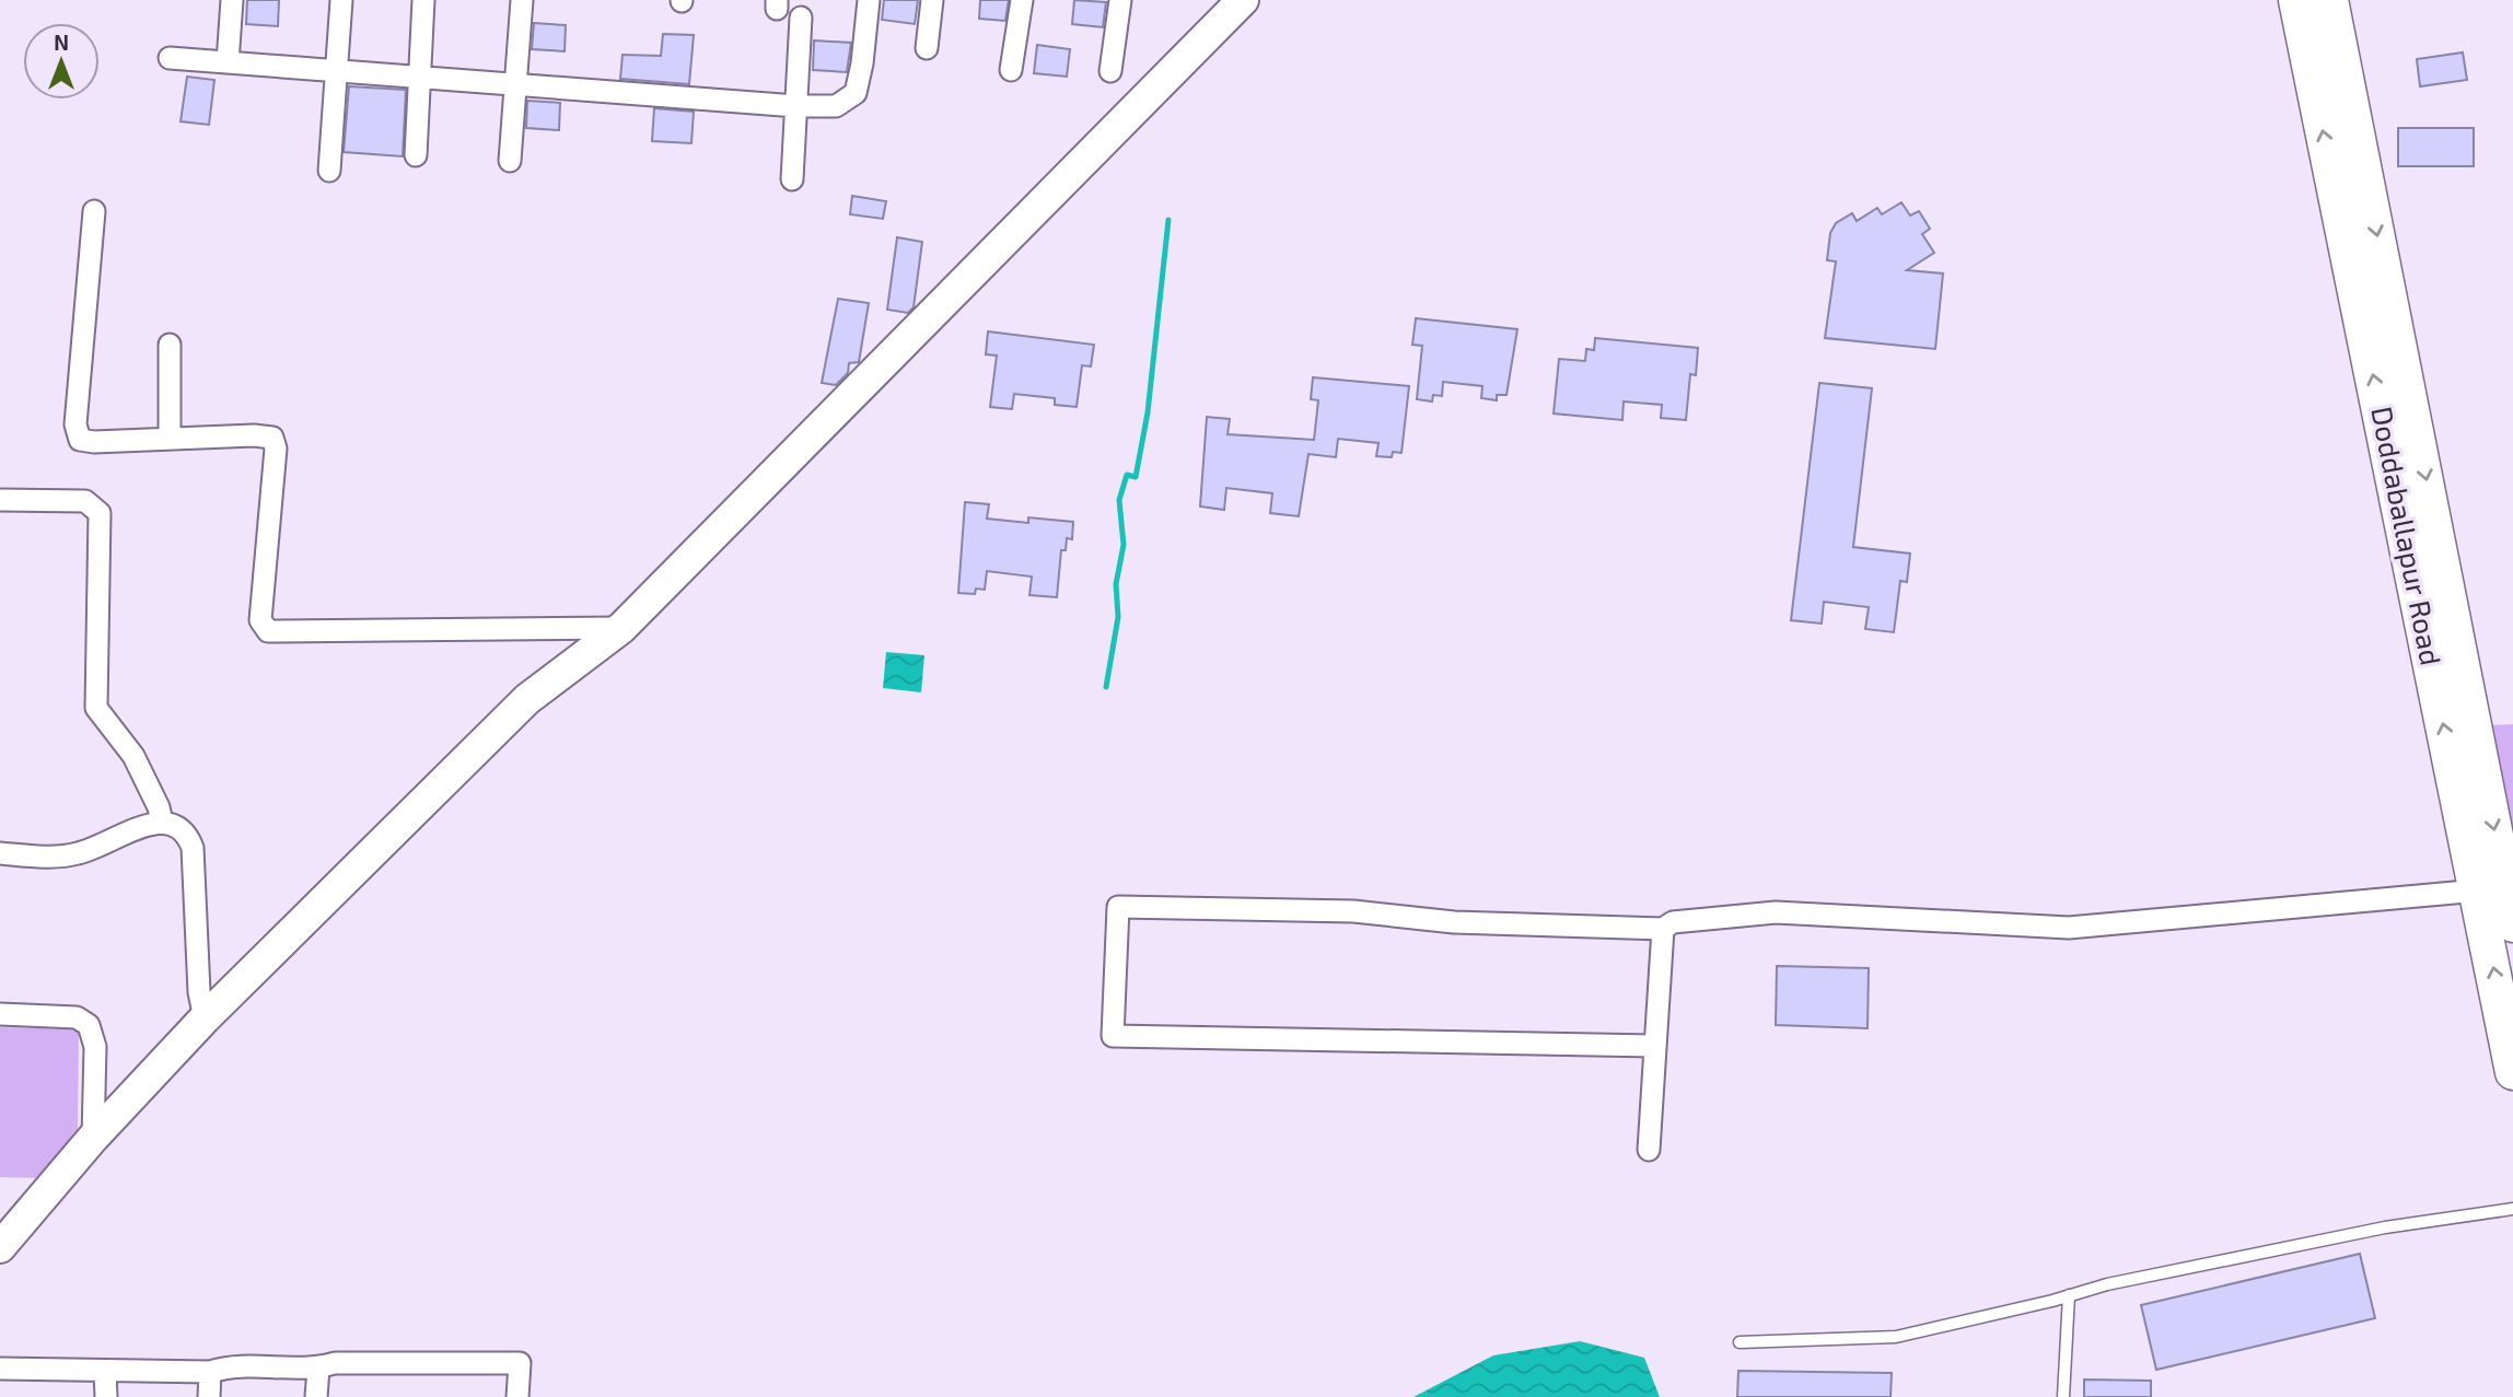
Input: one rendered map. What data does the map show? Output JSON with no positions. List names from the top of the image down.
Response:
{
  "streets": {
    "main road": ["Doddaballapur Road"]
  },
  "north": "top"
}
